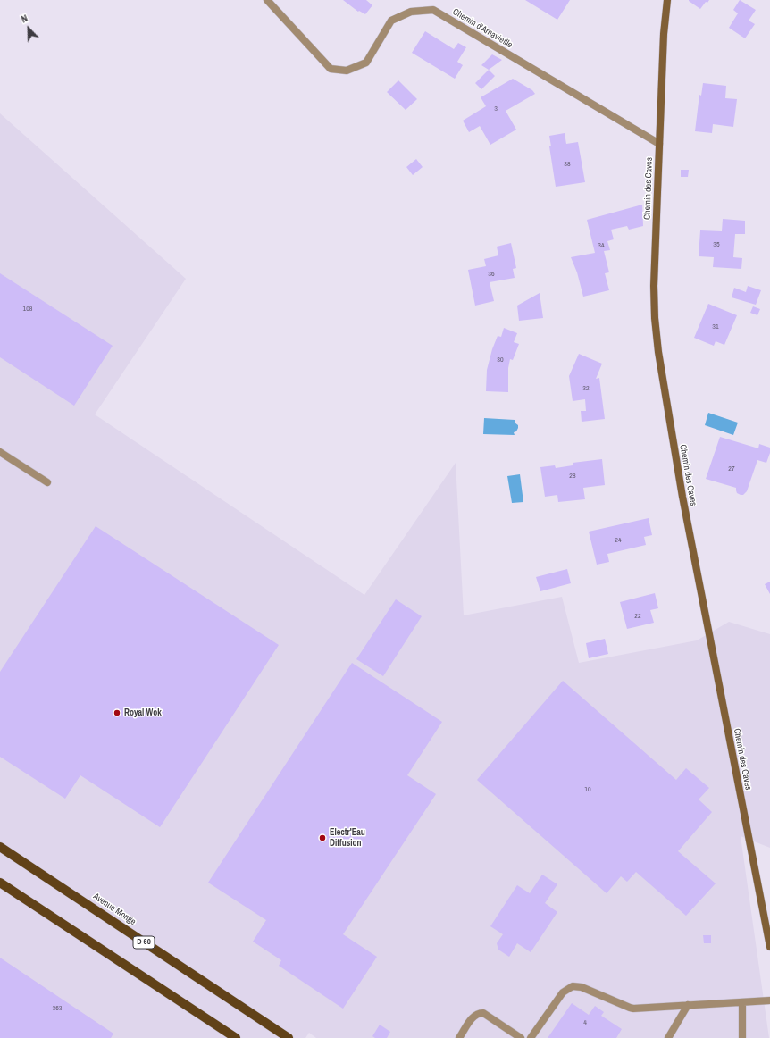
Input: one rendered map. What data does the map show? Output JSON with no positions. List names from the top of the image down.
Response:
{
  "streets": {
    "main road": ["Avenue Monge", "D 60"],
    "street": ["Chemin d'Arnavieille", "Chemin des Caves"]
  },
  "crossings": [
    ["Chemin d'Arnavieille", "Chemin des Caves"]
  ],
  "places": ["Royal Wok", "Electr'Eau Diffusion"],
  "house_numbers": [
    "3",
    "38",
    "35",
    "34",
    "36",
    "108",
    "31",
    "30",
    "32",
    "27",
    "28",
    "24",
    "22",
    "10",
    "363",
    "4"
  ],
  "north": "top left"
}
